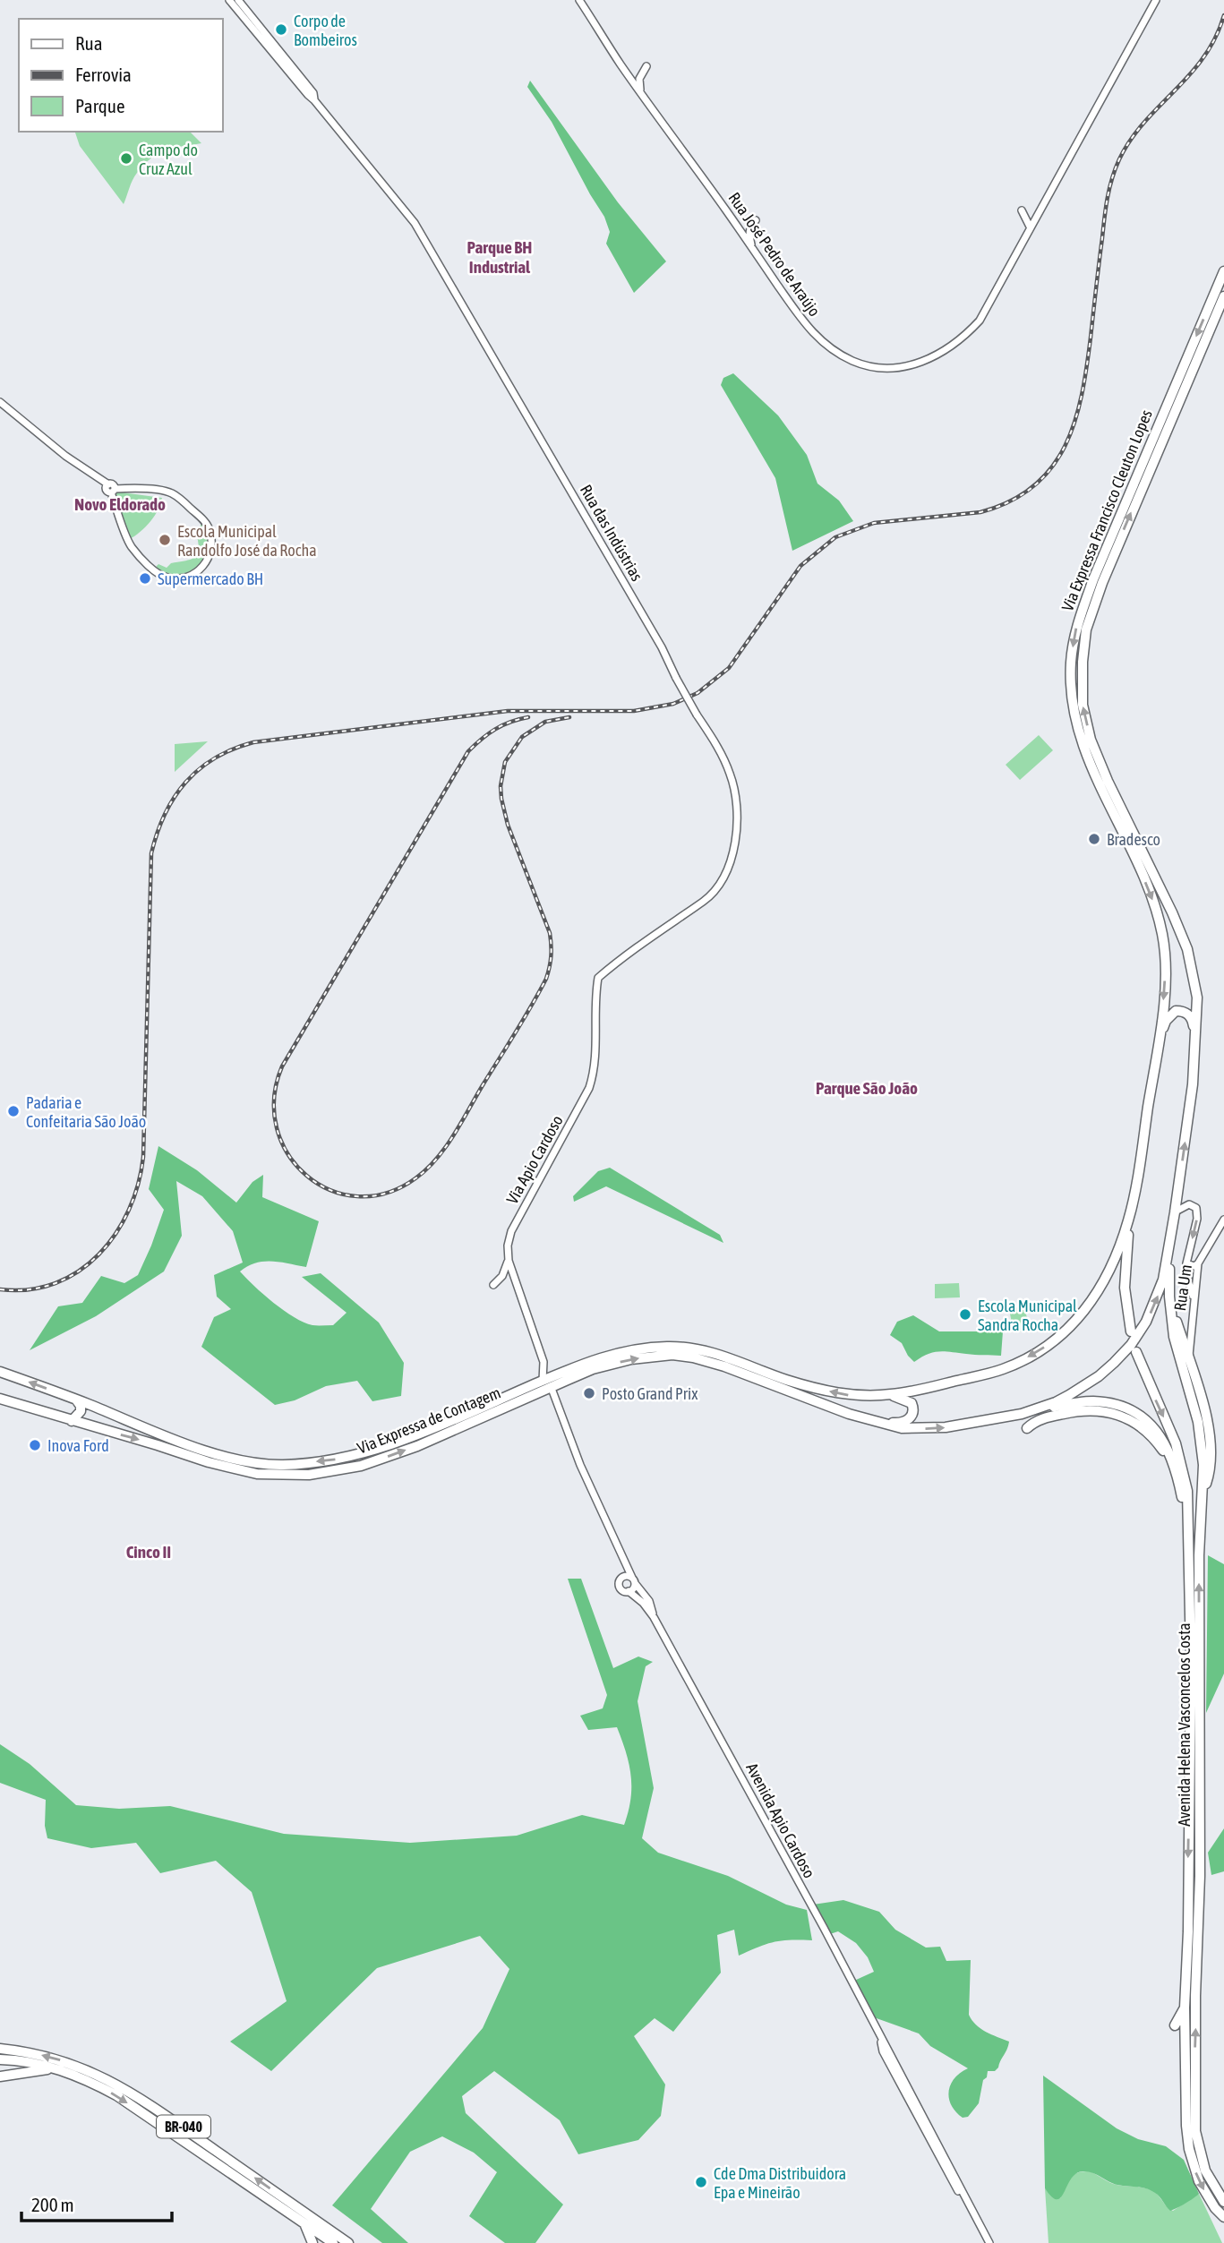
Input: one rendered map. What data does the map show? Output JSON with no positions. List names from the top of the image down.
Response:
{
  "streets": {
    "highway": [
      "Via Expressa Francisco Cleuton Lopes",
      "Via Expressa de Contagem",
      "Avenida Helena Vasconcelos Costa",
      "BR-040"
    ],
    "street": [
      "Rua José Pedro de Araújo",
      "Rua das Indústrias",
      "Via Apio Cardoso",
      "Rua Um",
      "Avenida Apio Cardoso"
    ]
  },
  "crossings": [
    ["Via Expressa Francisco Cleuton Lopes", "Via Expressa de Contagem"],
    ["Rua das Indústrias", "Via Apio Cardoso"],
    ["Via Apio Cardoso", "Via Expressa de Contagem"],
    ["Via Apio Cardoso", "Avenida Apio Cardoso"],
    ["Via Expressa de Contagem", "Avenida Apio Cardoso"]
  ],
  "districts": [
    "Parque BH Industrial",
    "Novo Eldorado",
    "Parque São João",
    "Cinco II"
  ],
  "places": [
    "Corpo de Bombeiros",
    "Campo do Cruz Azul",
    "Escola Municipal Randolfo José da Rocha",
    "Supermercado BH",
    "Bradesco",
    "Padaria e Confeitaria São João",
    "Escola Municipal Sandra Rocha",
    "Posto Grand Prix",
    "Inova Ford",
    "Cde Dma Distribuidora Epa e Mineirão"
  ],
  "legend": ["Rua", "Ferrovia", "Parque"],
  "scale_bar": "200 m"
}
